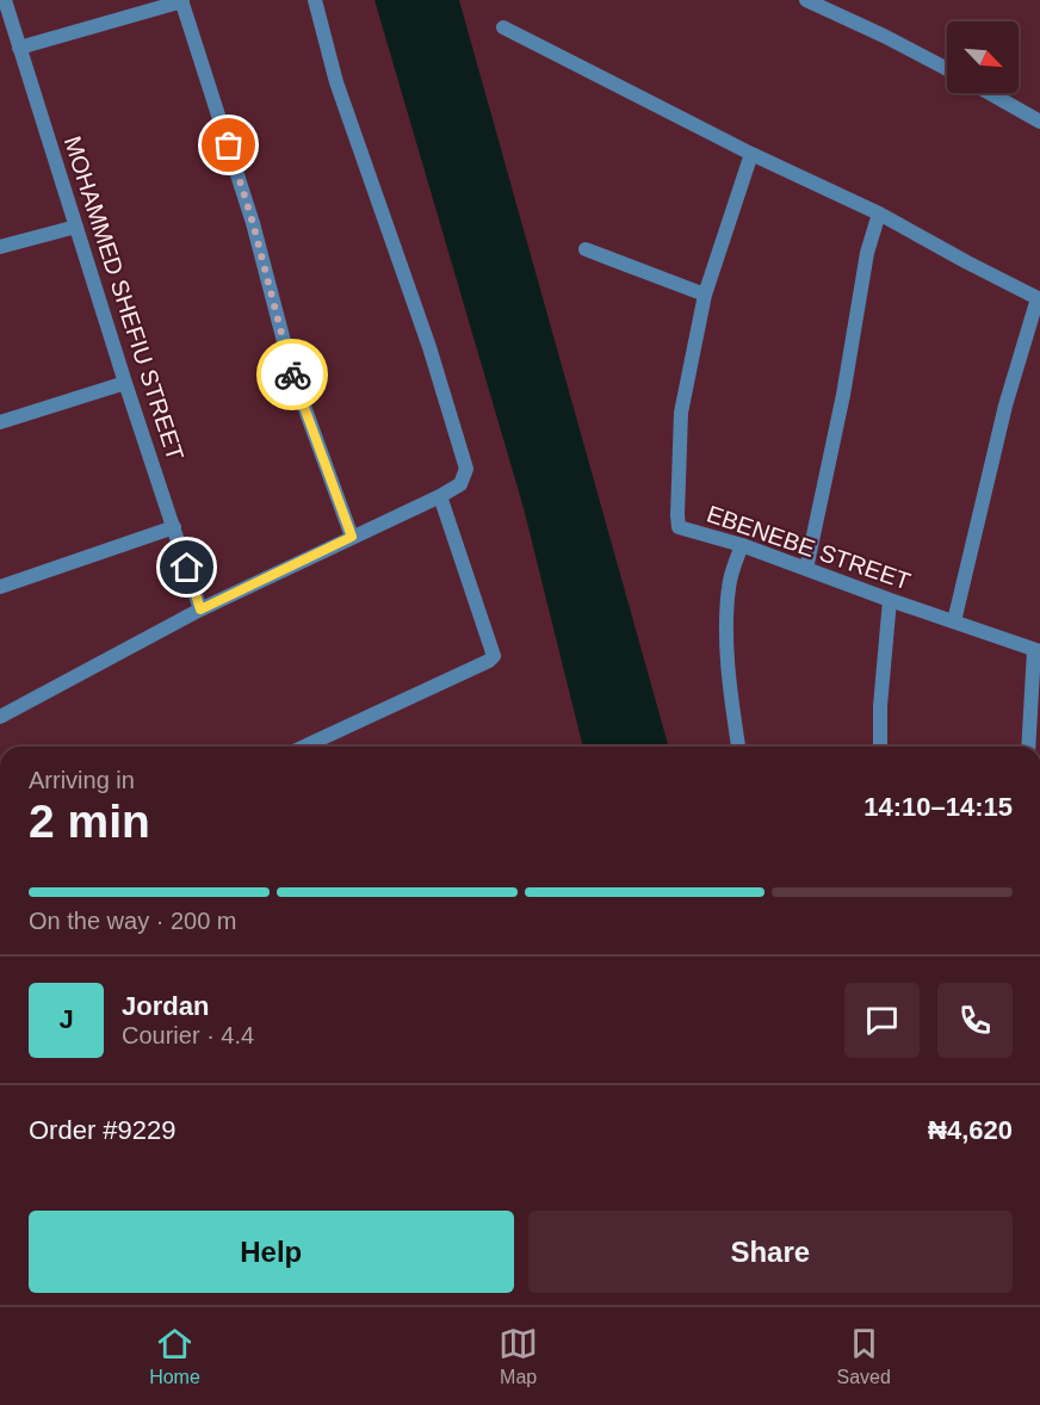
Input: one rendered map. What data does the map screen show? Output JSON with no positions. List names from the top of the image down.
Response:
{
  "streets": {
    "street": ["MOHAMMED SHEFIU STREET", "EBENEBE STREET"]
  },
  "north": "bottom right",
  "page": {
    "heading": ["2 min", "Arriving in", "14:10–14:15"],
    "panel": [
      "Jordan",
      "Courier · 4.4",
      "Order #9229",
      "₦4,620"
    ],
    "bar": "On the way · 200 m",
    "round": "J",
    "buttons": ["Help", "Share"],
    "tabs": ["Home", "Map", "Saved"]
  }
}
